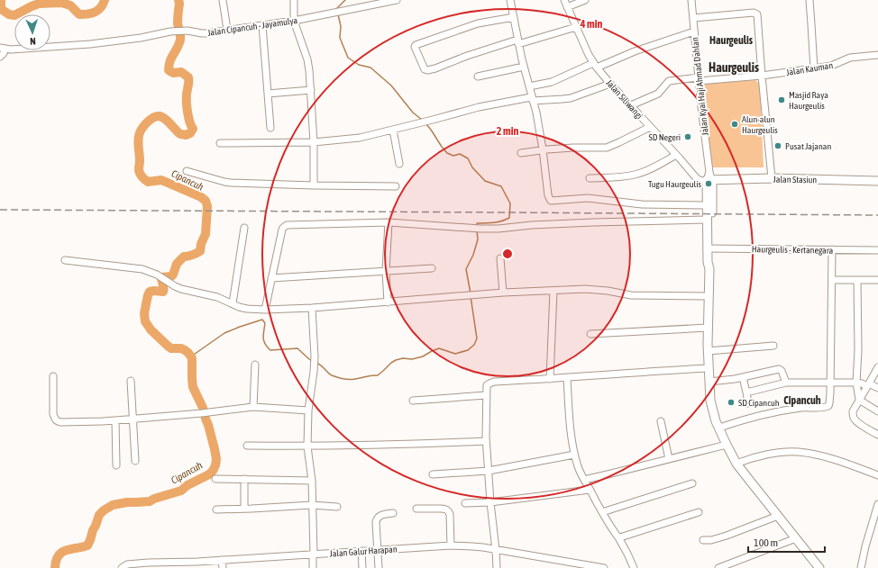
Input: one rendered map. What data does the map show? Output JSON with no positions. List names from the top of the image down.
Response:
{
  "streets": {
    "main road": ["Jalan Stasiun"],
    "street": [
      "Jalan Cipancuh - Jayamulya",
      "Jalan Kauman",
      "Jalan Kyai Haji Ahmad Dahlan",
      "Jalan Siliwangi",
      "Haurgeulis - Kertanegara",
      "Jalan Galur Harapan"
    ]
  },
  "crossings": [
    ["Jalan Kauman", "Jalan Kyai Haji Ahmad Dahlan"],
    ["Jalan Kauman", "Jalan Siliwangi"],
    ["Jalan Kyai Haji Ahmad Dahlan", "Jalan Siliwangi"],
    ["Jalan Kyai Haji Ahmad Dahlan", "Jalan Stasiun"],
    ["Jalan Siliwangi", "Jalan Stasiun"]
  ],
  "districts": ["Haurgeulis", "Haurgeulis", "Cipancuh"],
  "water": ["Cipancuh"],
  "places": [
    "Masjid Raya Haurgeulis",
    "Alun-alun Haurgeulis",
    "SD Negeri",
    "Pusat Jajanan",
    "Tugu Haurgeulis",
    "SD Cipancuh"
  ],
  "scale_bar": "100 m",
  "north": "bottom",
  "rings": ["4 min", "2 min"]
}
